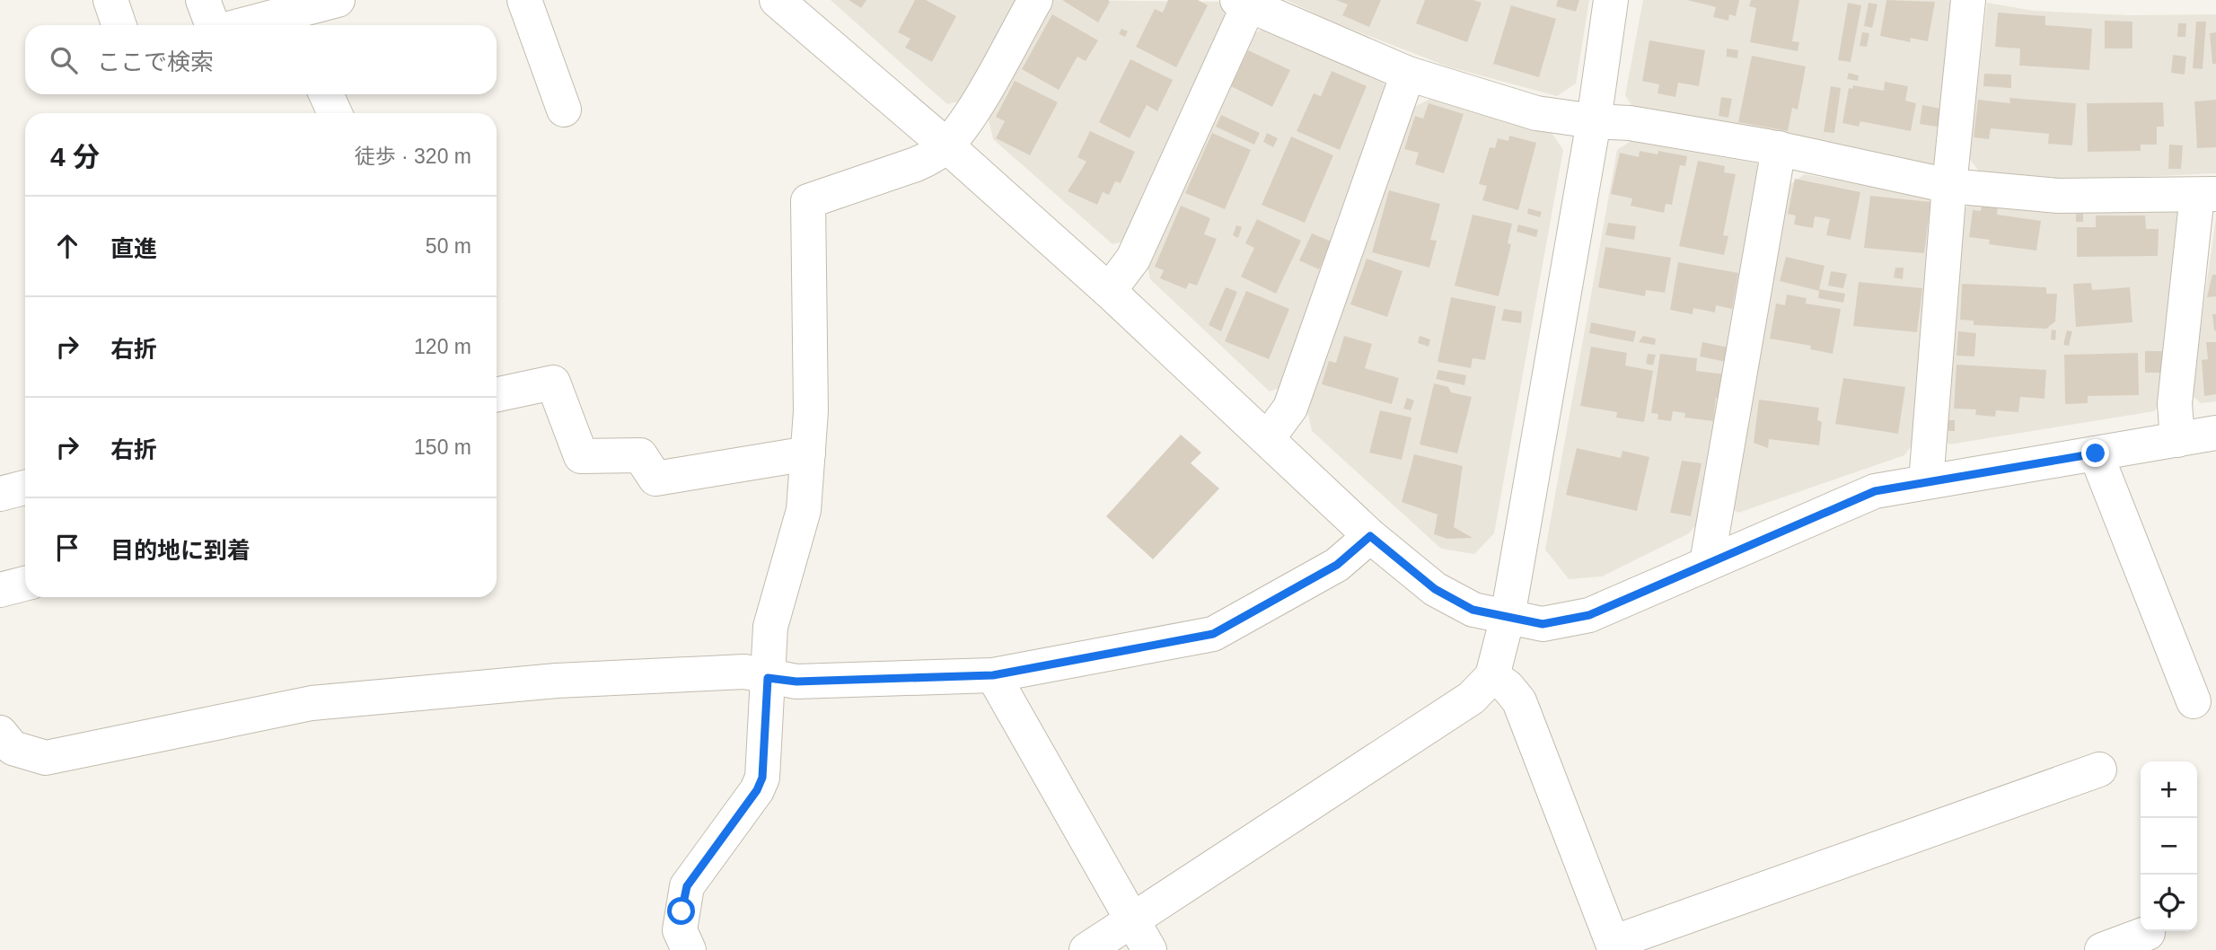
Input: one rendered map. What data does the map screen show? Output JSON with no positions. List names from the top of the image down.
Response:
{
  "page": {
    "search": "ここで検索",
    "heading": ["4 分", "徒歩 · 320 m"],
    "list": [
      ["直進", "50 m"],
      ["右折", "120 m"],
      ["右折", "150 m"],
      "目的地に到着"
    ],
    "map_buttons": ["+", "−"]
  }
}
